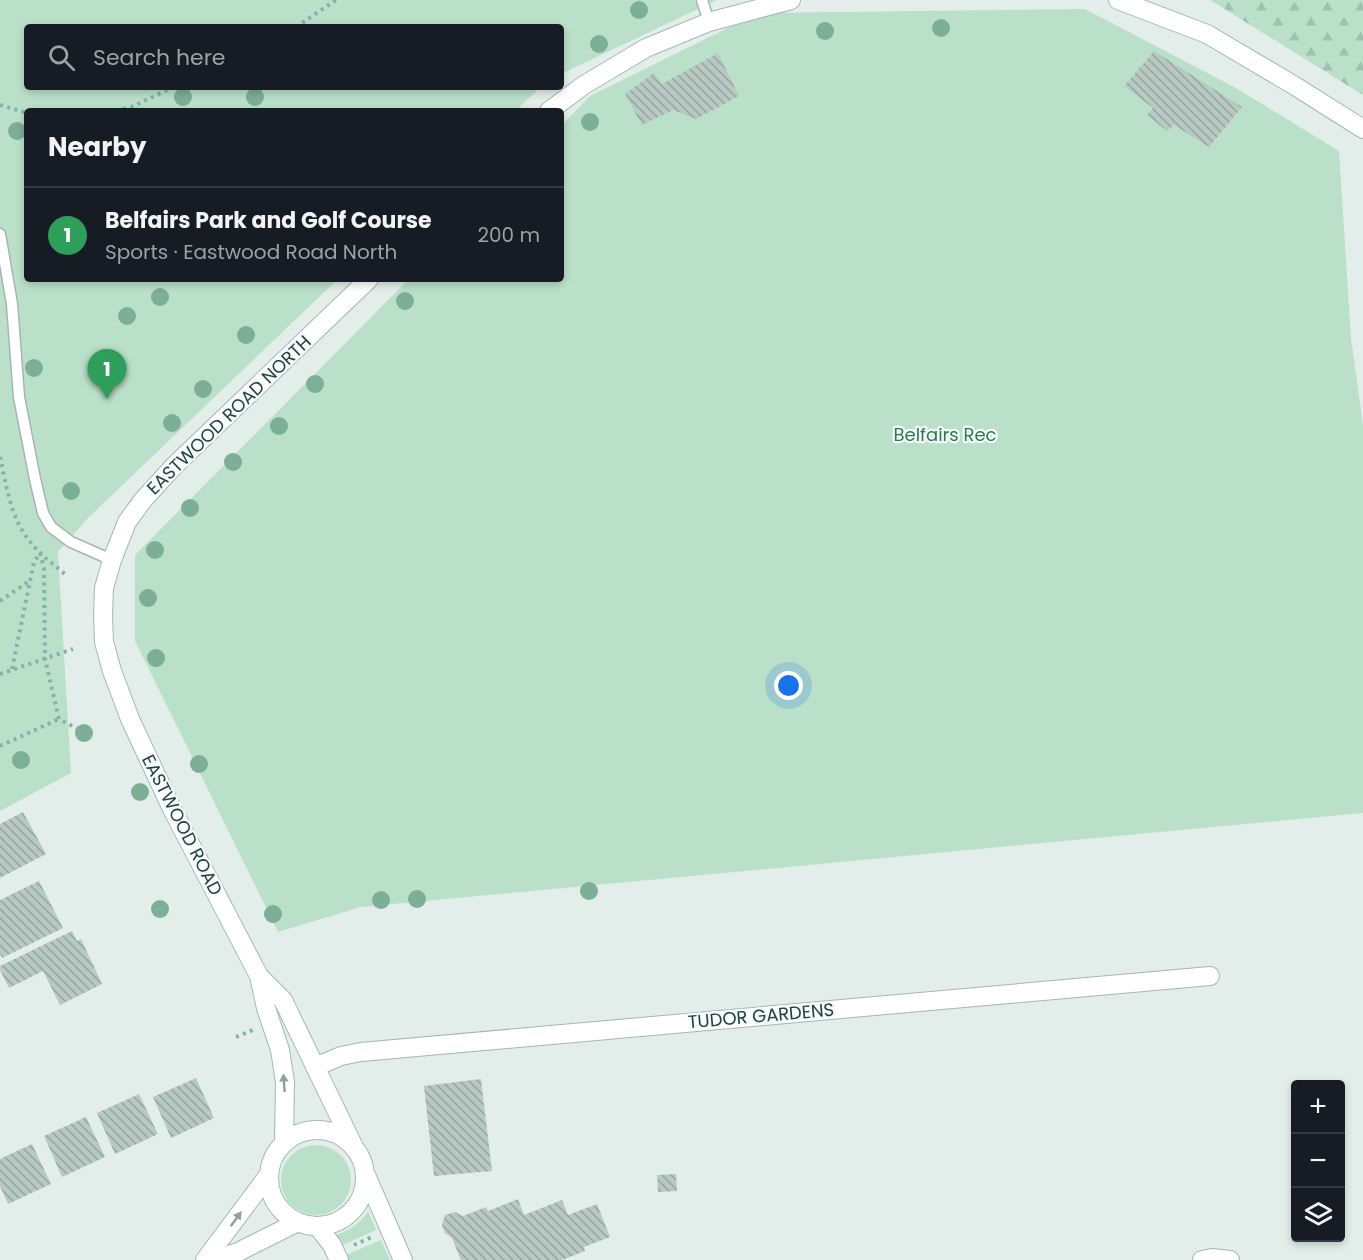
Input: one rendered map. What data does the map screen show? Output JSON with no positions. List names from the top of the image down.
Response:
{
  "streets": {
    "street": ["EASTWOOD ROAD NORTH", "EASTWOOD ROAD", "TUDOR GARDENS"]
  },
  "crossings": [
    ["EASTWOOD ROAD NORTH", "EASTWOOD ROAD"],
    ["EASTWOOD ROAD", "TUDOR GARDENS"]
  ],
  "parks": ["Belfairs Rec"],
  "page": {
    "search": "Search here",
    "heading": "Nearby",
    "list": [
      {
        "mark": "1",
        "name": "Belfairs Park and Golf Course",
        "note": "Sports · Eastwood Road North",
        "value": "200 m"
      }
    ],
    "pins": "1",
    "map_buttons": ["+", "−"]
  }
}
